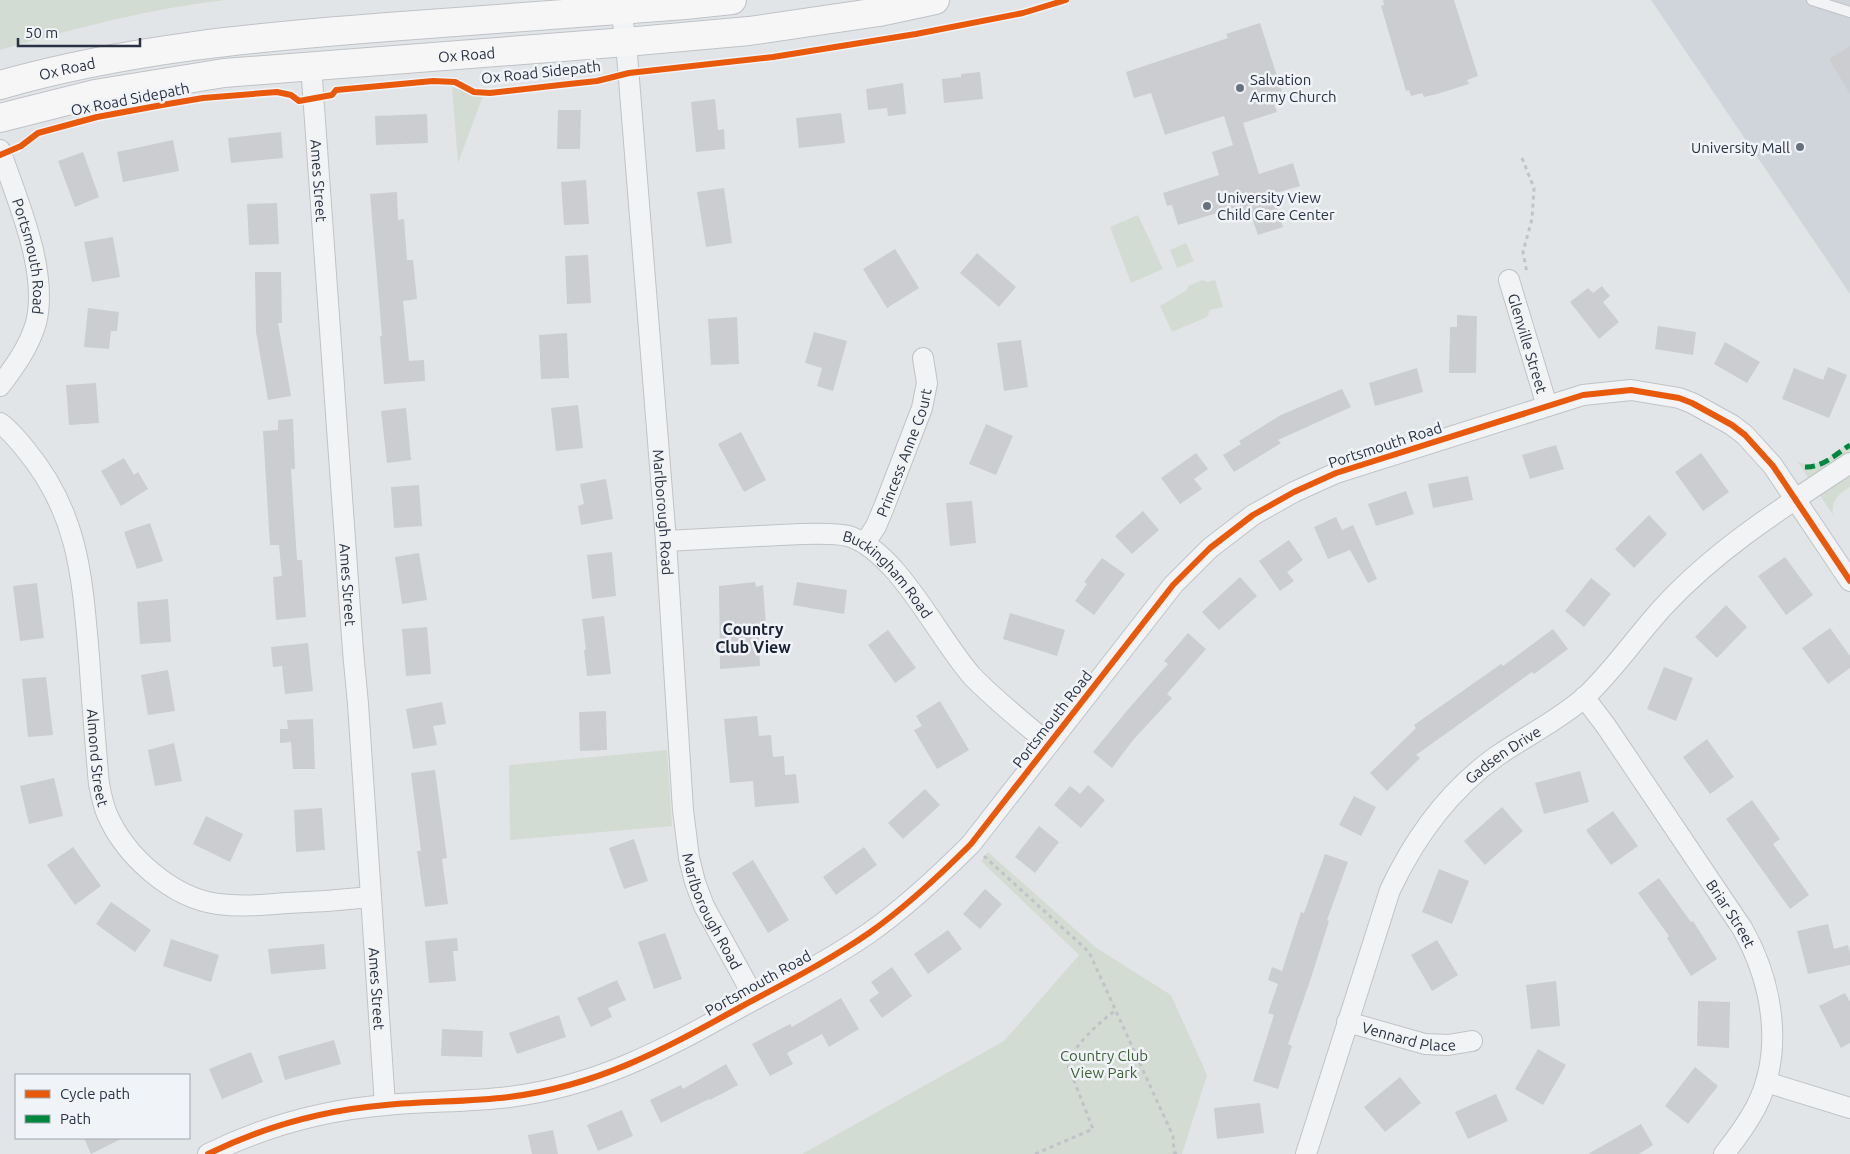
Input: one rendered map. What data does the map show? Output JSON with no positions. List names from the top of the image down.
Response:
{
  "streets": {
    "main road": ["Ox Road"],
    "street": [
      "Ames Street",
      "Portsmouth Road",
      "Glenville Street",
      "Princess Anne Court",
      "Marlborough Road",
      "Buckingham Road",
      "Gadsen Drive",
      "Almond Street",
      "Briar Street",
      "Vennard Place"
    ],
    "cycle path": ["Ox Road Sidepath"]
  },
  "crossings": [
    ["Ox Road", "Ames Street"],
    ["Ox Road", "Marlborough Road"],
    ["Ames Street", "Portsmouth Road"],
    ["Ames Street", "Almond Street"],
    ["Portsmouth Road", "Glenville Street"],
    ["Portsmouth Road", "Marlborough Road"],
    ["Portsmouth Road", "Buckingham Road"],
    ["Portsmouth Road", "Gadsen Drive"],
    ["Princess Anne Court", "Buckingham Road"],
    ["Marlborough Road", "Buckingham Road"],
    ["Gadsen Drive", "Briar Street"],
    ["Gadsen Drive", "Vennard Place"]
  ],
  "districts": ["Country Club View"],
  "parks": ["Country Club View Park"],
  "places": ["Salvation Army Church", "University Mall", "University View Child Care Center"],
  "legend": ["Cycle path", "Path"],
  "scale_bar": "50 m"
}
